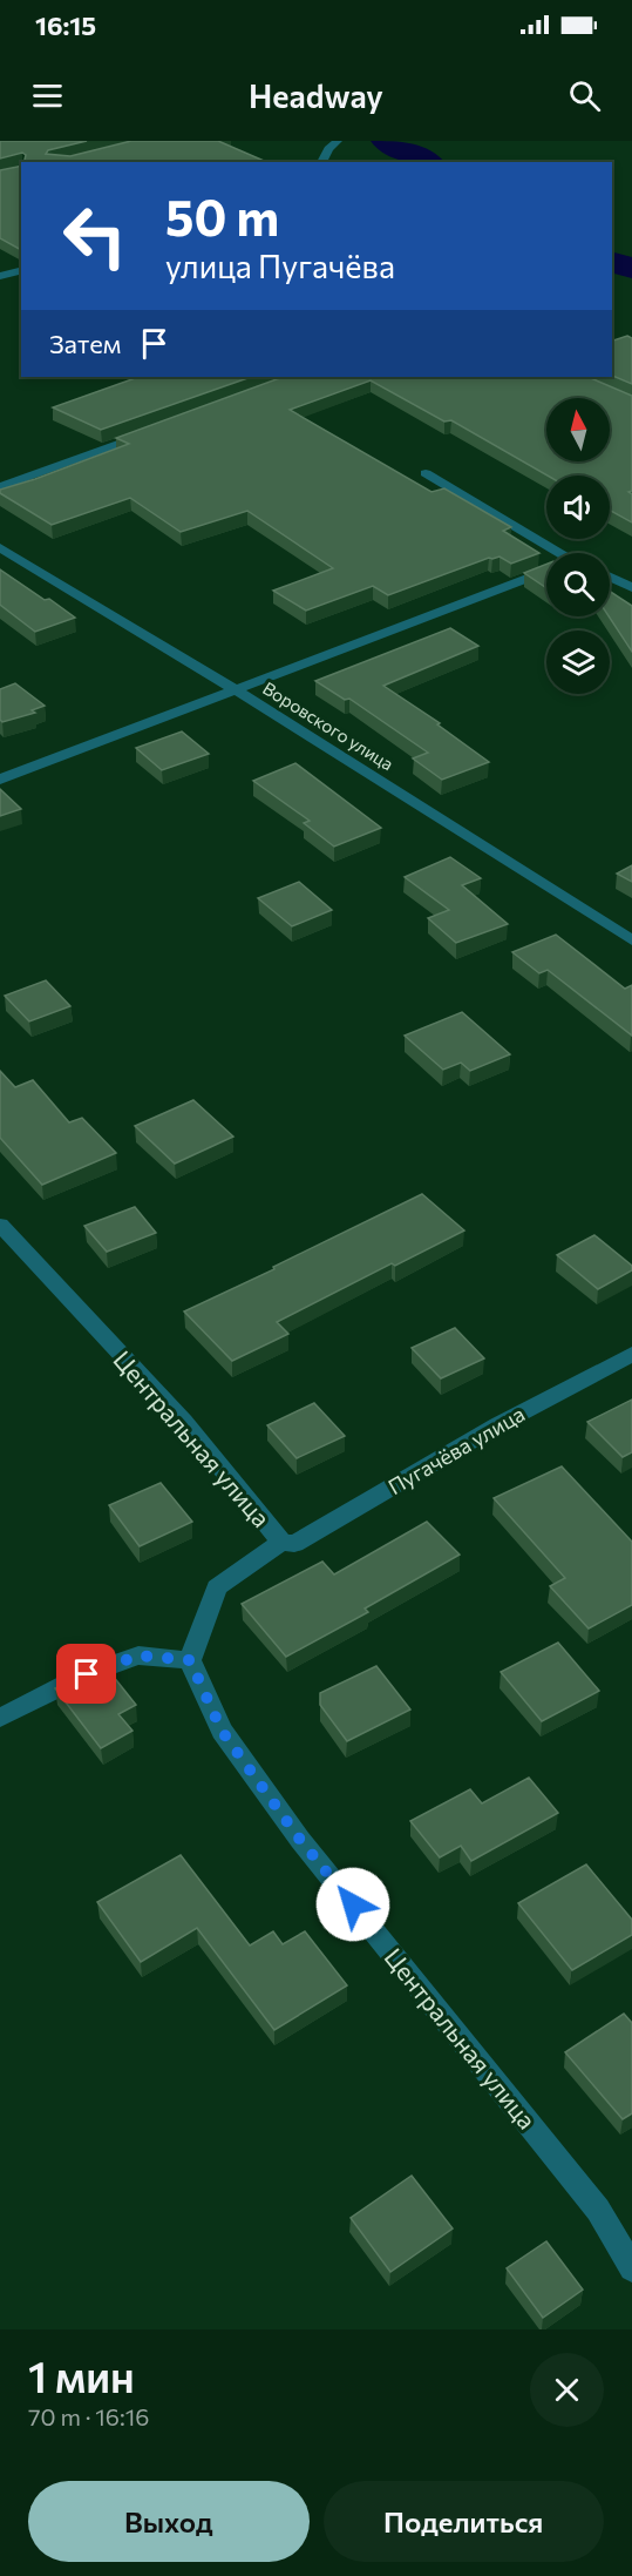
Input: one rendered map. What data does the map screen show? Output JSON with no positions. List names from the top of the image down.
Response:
{
  "streets": {
    "street": ["Воровского улица", "Центральная улица", "Пугачёва улица"]
  },
  "crossings": [
    ["Центральная улица", "Пугачёва улица"]
  ],
  "north": "top",
  "page": {
    "status": "16:15",
    "header": "Headway",
    "turn": ["50 m", "улица Пугачёва"],
    "then": "Затем",
    "heading": ["1 мин", "70 m · 16:16"],
    "buttons": ["Выход", "Поделиться"]
  }
}
